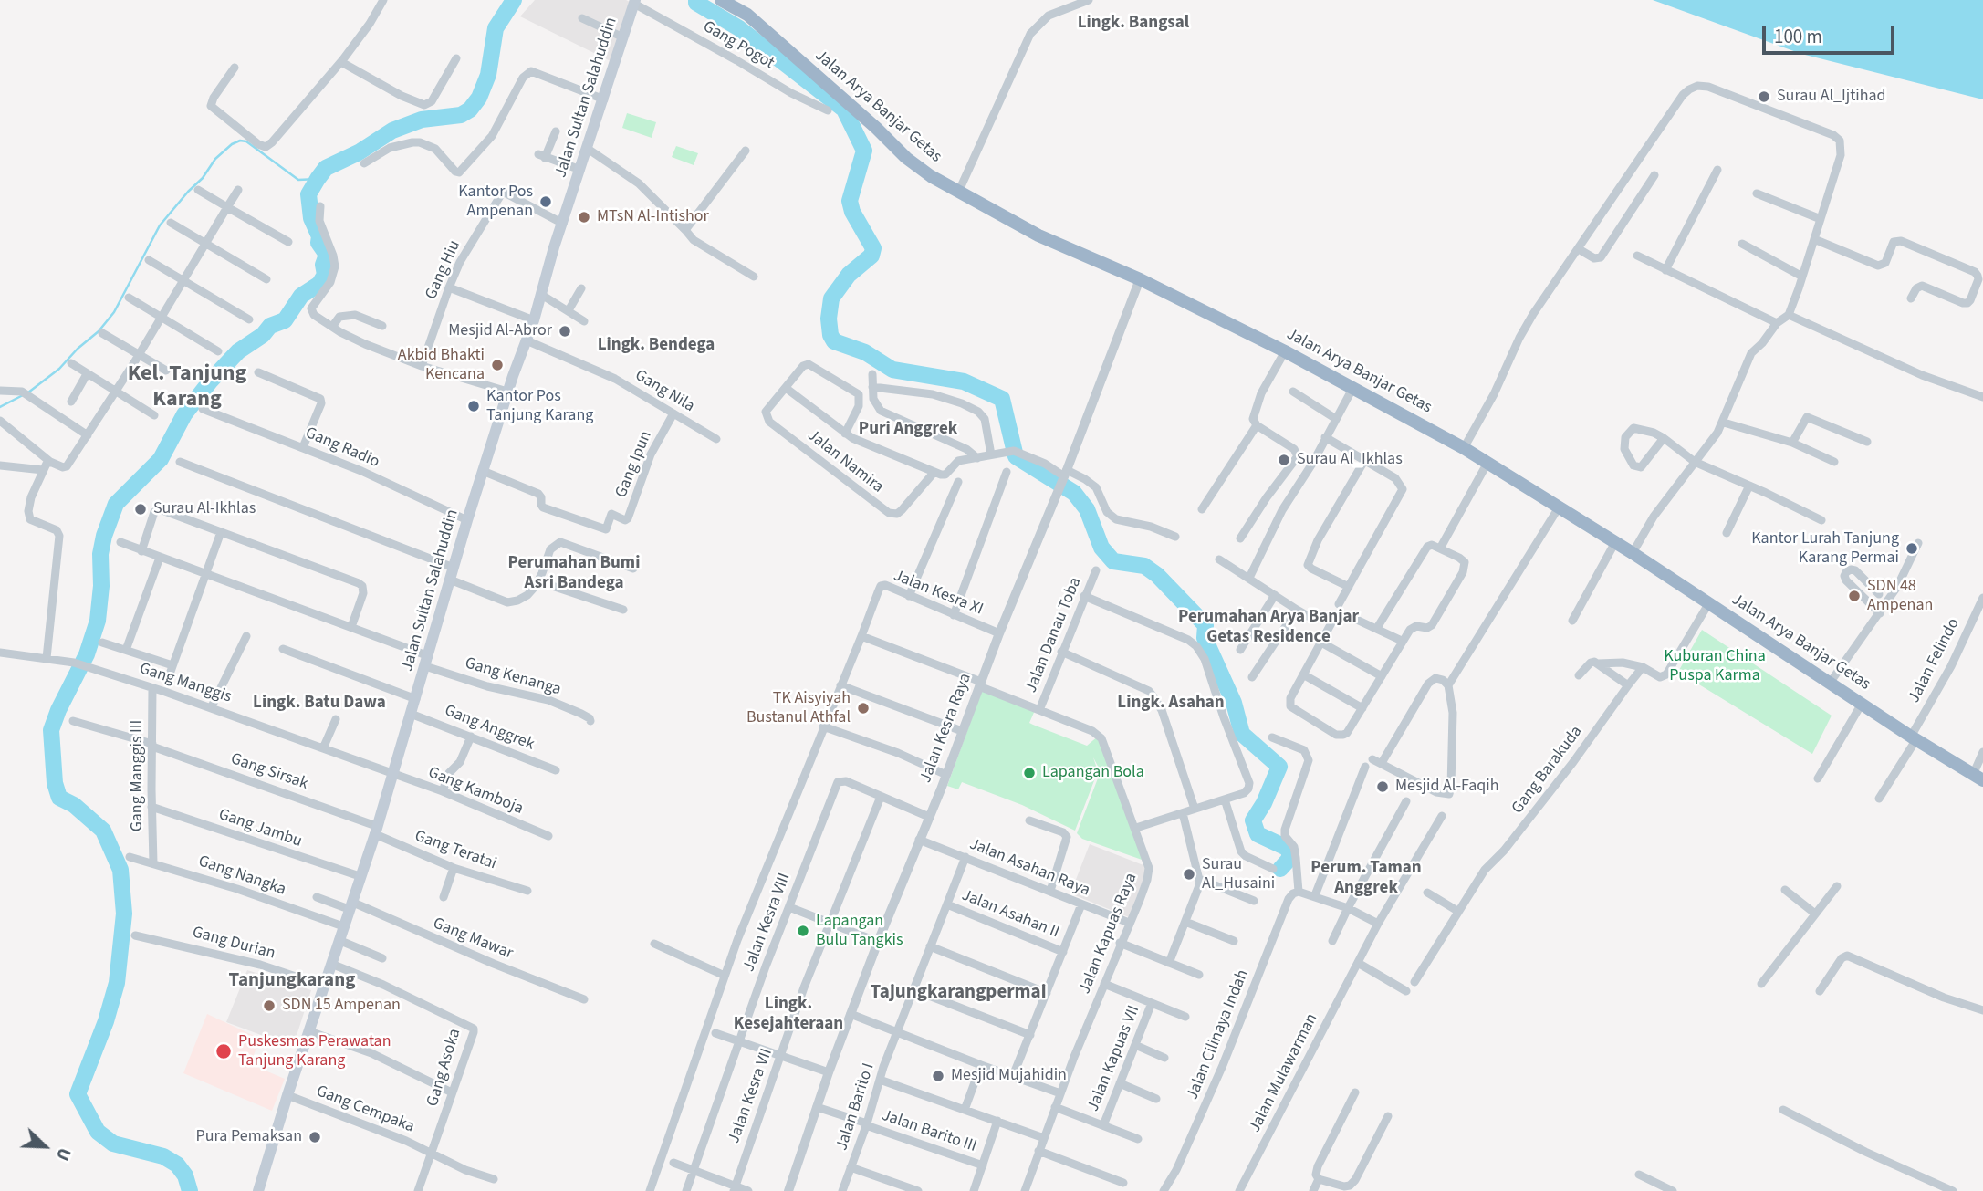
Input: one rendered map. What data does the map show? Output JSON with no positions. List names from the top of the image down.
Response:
{
  "streets": {
    "highway": ["Jalan Arya Banjar Getas"],
    "main road": ["Jalan Sultan Salahuddin"],
    "street": [
      "Gang Pogot",
      "Gang Hiu",
      "Gang Nila",
      "Gang Radio",
      "Jalan Namira",
      "Gang Ipun",
      "Jalan Kesra XI",
      "Jalan Danau Toba",
      "Jalan Felindo",
      "Gang Kenanga",
      "Gang Manggis",
      "Gang Anggrek",
      "Jalan Kesra Raya",
      "Gang Barakuda",
      "Gang Sirsak",
      "Gang Manggis III",
      "Gang Kamboja",
      "Gang Jambu",
      "Gang Teratai",
      "Jalan Asahan Raya",
      "Gang Nangka",
      "Jalan Asahan II",
      "Jalan Kesra VIII",
      "Jalan Kapuas Raya",
      "Gang Mawar",
      "Gang Durian",
      "Jalan Cilinaya Indah",
      "Jalan Kapuas VII",
      "Gang Asoka",
      "Jalan Mulawarman",
      "Jalan Kesra VII",
      "Jalan Barito I",
      "Gang Cempaka",
      "Jalan Barito III"
    ]
  },
  "crossings": [
    ["Gang Pogot", "Jalan Sultan Salahuddin"],
    ["Jalan Sultan Salahuddin", "Gang Hiu"],
    ["Jalan Sultan Salahuddin", "Gang Nila"],
    ["Jalan Sultan Salahuddin", "Gang Radio"],
    ["Jalan Sultan Salahuddin", "Gang Ipun"],
    ["Jalan Sultan Salahuddin", "Gang Kenanga"],
    ["Jalan Sultan Salahuddin", "Gang Manggis"],
    ["Jalan Sultan Salahuddin", "Gang Anggrek"],
    ["Jalan Sultan Salahuddin", "Gang Sirsak"],
    ["Jalan Sultan Salahuddin", "Gang Kamboja"],
    ["Jalan Sultan Salahuddin", "Gang Jambu"],
    ["Jalan Sultan Salahuddin", "Gang Teratai"],
    ["Jalan Sultan Salahuddin", "Gang Nangka"],
    ["Jalan Sultan Salahuddin", "Gang Mawar"],
    ["Jalan Sultan Salahuddin", "Gang Durian"],
    ["Jalan Sultan Salahuddin", "Gang Asoka"],
    ["Jalan Sultan Salahuddin", "Gang Cempaka"],
    ["Jalan Arya Banjar Getas", "Jalan Felindo"],
    ["Jalan Arya Banjar Getas", "Jalan Kesra Raya"],
    ["Gang Nila", "Gang Ipun"],
    ["Jalan Kesra XI", "Jalan Kesra Raya"],
    ["Jalan Kesra XI", "Jalan Kapuas Raya"],
    ["Jalan Danau Toba", "Jalan Kapuas Raya"],
    ["Gang Manggis", "Gang Manggis III"],
    ["Gang Manggis", "Gang Kamboja"],
    ["Jalan Kesra Raya", "Jalan Asahan Raya"],
    ["Jalan Kesra Raya", "Jalan Kapuas Raya"],
    ["Jalan Kesra Raya", "Jalan Barito III"],
    ["Gang Sirsak", "Gang Manggis III"],
    ["Gang Sirsak", "Gang Teratai"],
    ["Gang Manggis III", "Gang Jambu"],
    ["Gang Manggis III", "Gang Nangka"],
    ["Jalan Asahan Raya", "Jalan Kapuas Raya"],
    ["Jalan Asahan Raya", "Jalan Barito I"],
    ["Jalan Asahan II", "Jalan Barito I"],
    ["Jalan Kesra VIII", "Jalan Kesra VII"],
    ["Gang Asoka", "Gang Cempaka"],
    ["Jalan Barito I", "Jalan Barito III"]
  ],
  "districts": [
    "Lingk. Bangsal",
    "Lingk. Bendega",
    "Kel. Tanjung Karang",
    "Puri Anggrek",
    "Perumahan Bumi Asri Bandega",
    "Perumahan Arya Banjar Getas Residence",
    "Lingk. Batu Dawa",
    "Lingk. Asahan",
    "Perum. Taman Anggrek",
    "Tanjungkarang",
    "Tajungkarangpermai",
    "Lingk. Kesejahteraan"
  ],
  "parks": ["Kuburan China Puspa Karma"],
  "places": [
    "Surau Al_Ijtihad",
    "Kantor Pos Ampenan",
    "MTsN Al-Intishor",
    "Mesjid Al-Abror",
    "Akbid Bhakti Kencana",
    "Kantor Pos Tanjung Karang",
    "Surau Al_Ikhlas",
    "Surau Al-Ikhlas",
    "Kantor Lurah Tanjung Karang Permai",
    "SDN 48 Ampenan",
    "TK Aisyiyah Bustanul Athfal",
    "Lapangan Bola",
    "Mesjid Al-Faqih",
    "Surau Al_Husaini",
    "Lapangan Bulu Tangkis",
    "SDN 15 Ampenan",
    "Puskesmas Perawatan Tanjung Karang",
    "Mesjid Mujahidin",
    "Pura Pemaksan"
  ],
  "scale_bar": "100 m",
  "north": "bottom right"
}
